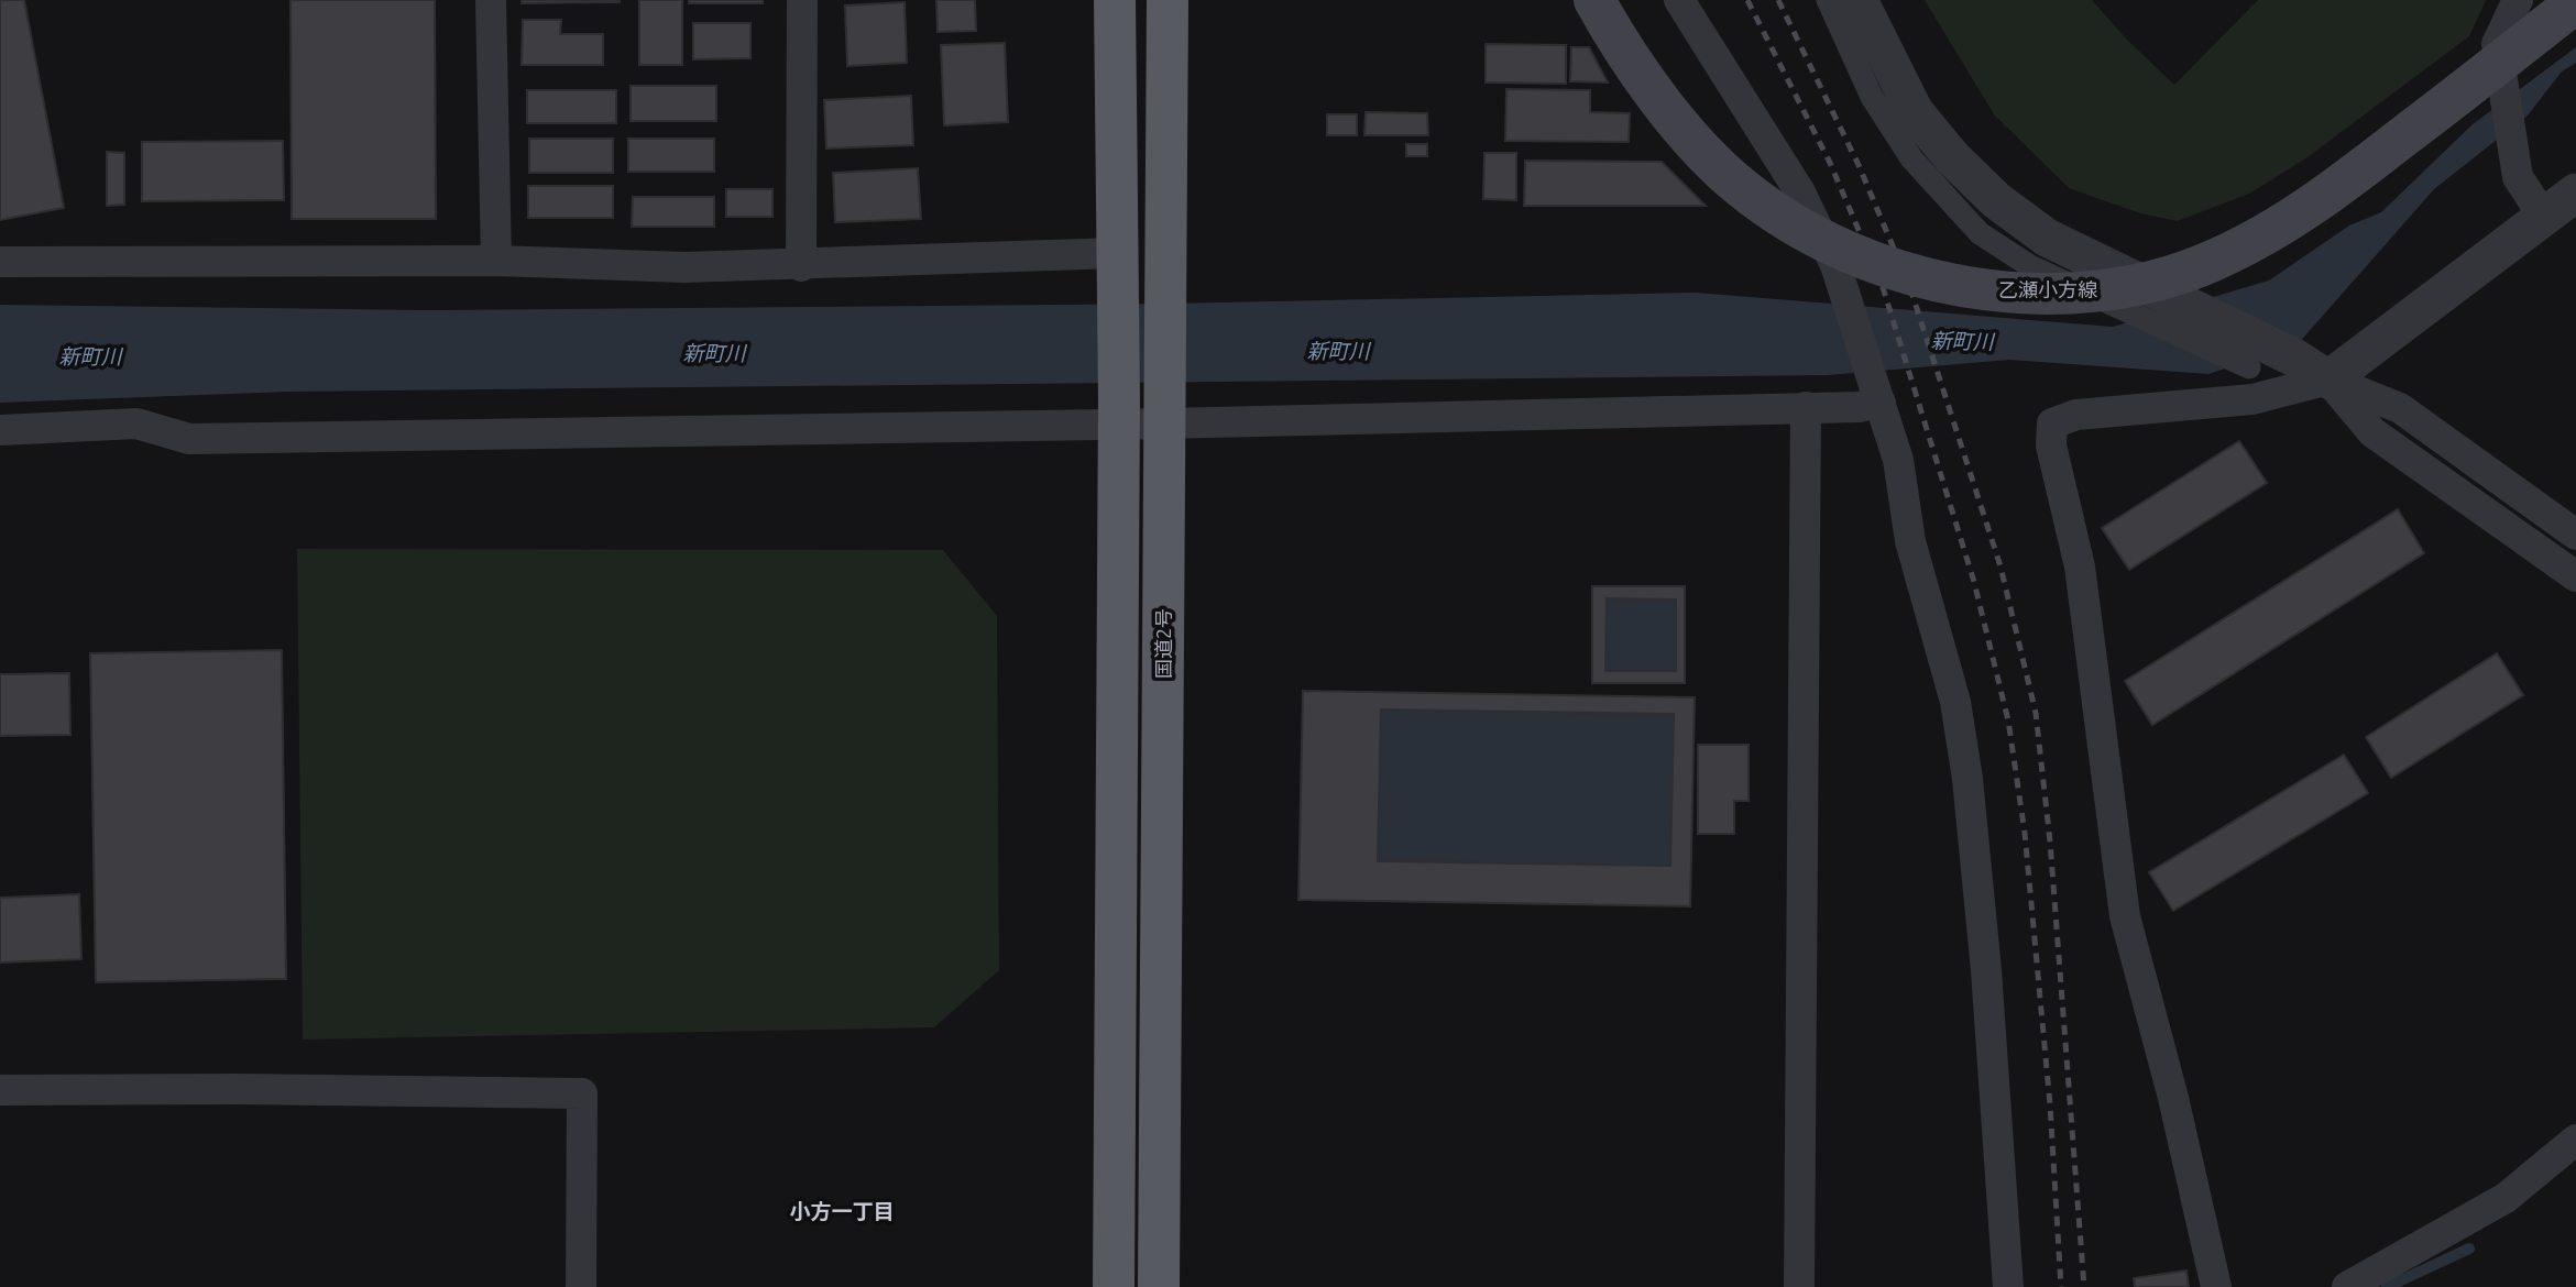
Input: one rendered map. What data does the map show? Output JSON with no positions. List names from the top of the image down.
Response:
{
  "streets": {
    "highway": ["国道2号"],
    "main road": ["乙瀬小方線"]
  },
  "districts": ["小方一丁目"],
  "water": ["新町川"]
}
